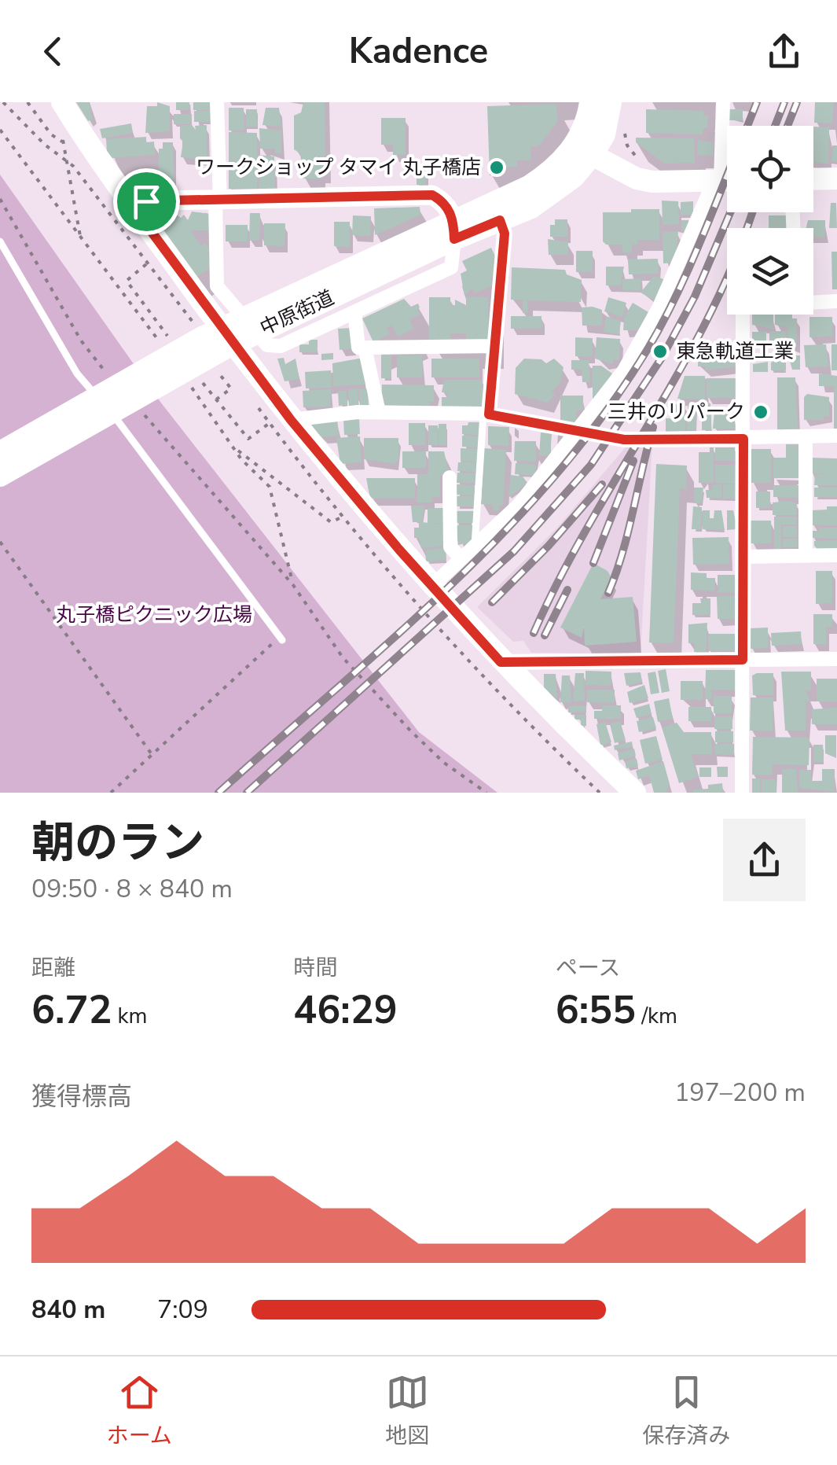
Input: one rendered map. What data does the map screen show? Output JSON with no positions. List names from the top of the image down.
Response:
{
  "streets": {
    "main road": ["中原街道"]
  },
  "parks": ["丸子橋ピクニック広場"],
  "places": ["ワークショップ タマイ 丸子橋店", "東急軌道工業", "三井のリパーク"],
  "page": {
    "header": "Kadence",
    "heading": ["朝のラン", "09:50 · 8 × 840 m"],
    "stats": [
      ["距離", "6.72 km"],
      ["時間", "46:29"],
      ["ペース", "6:55 /km"]
    ],
    "chart": ["獲得標高", "197–200 m"],
    "list": [
      {
        "name": "840 m",
        "note": "7:09"
      }
    ],
    "tabs": ["ホーム", "地図", "保存済み"]
  }
}
